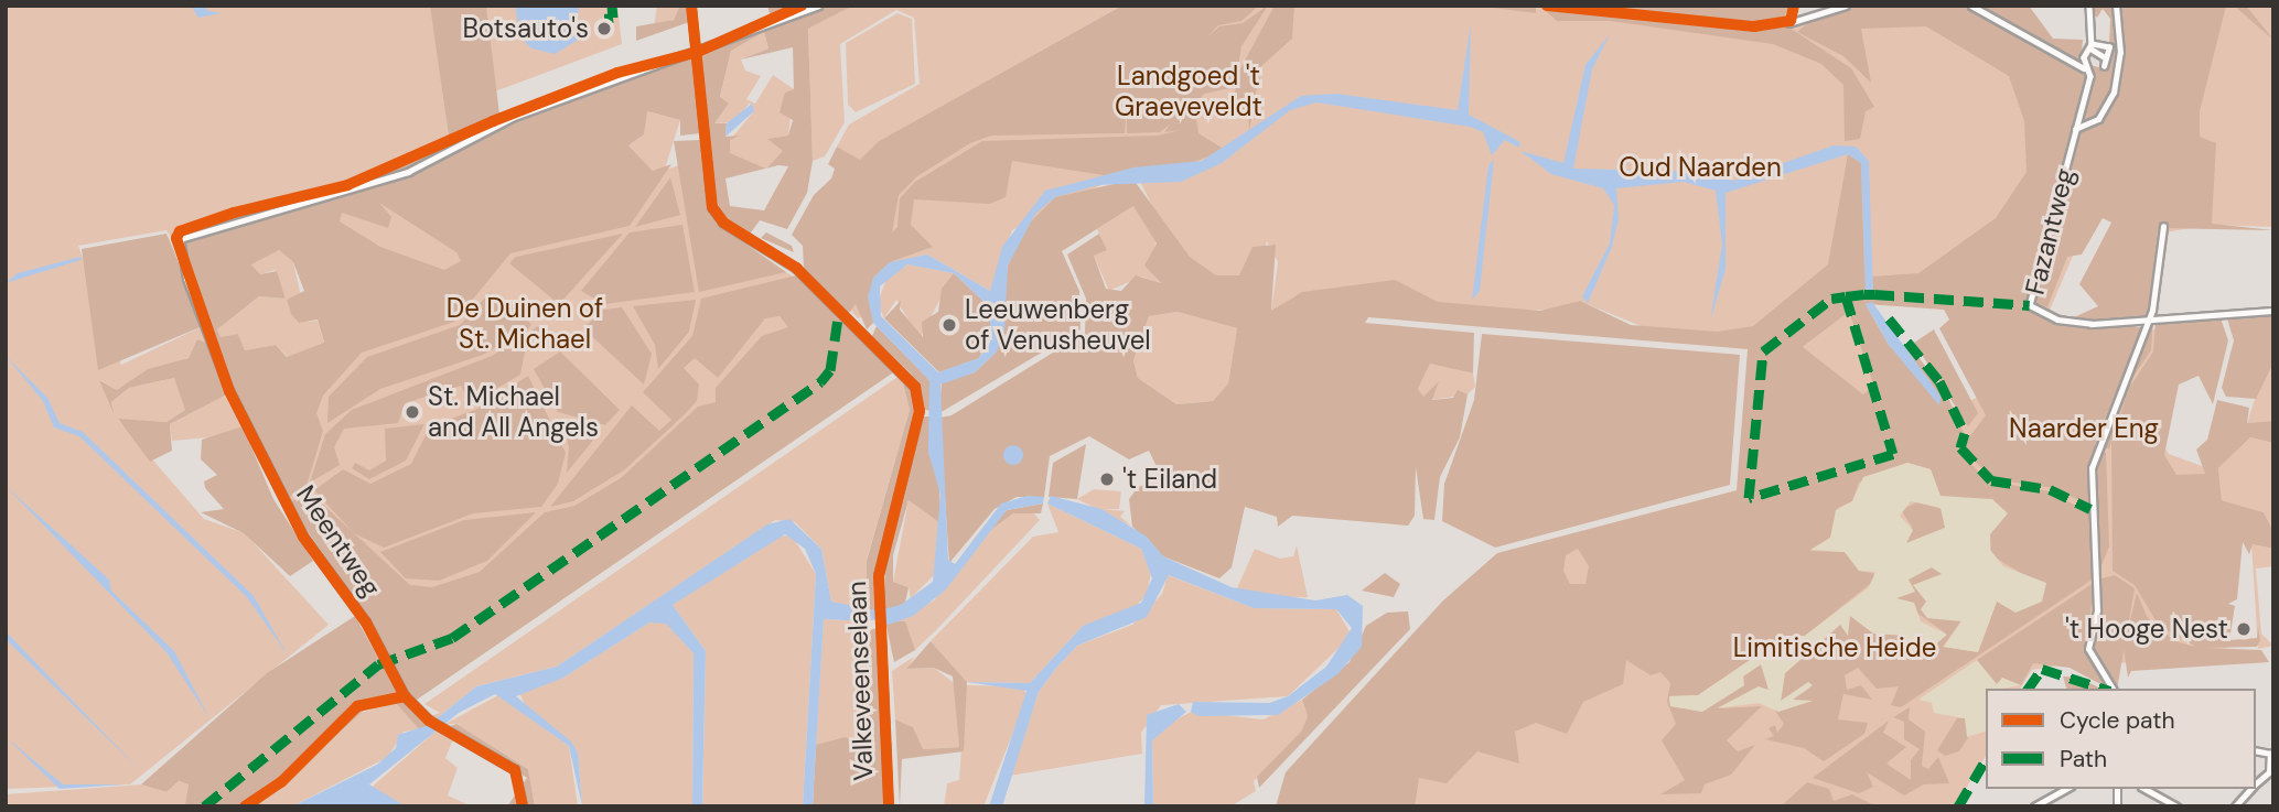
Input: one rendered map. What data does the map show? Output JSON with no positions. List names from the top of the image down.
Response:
{
  "streets": {
    "street": ["Fazantweg", "Meentweg", "Valkeveenselaan"]
  },
  "crossings": [
    ["Meentweg", "Valkeveenselaan"]
  ],
  "parks": [
    "Landgoed 't Graeveveldt",
    "Oud Naarden",
    "De Duinen of St. Michael",
    "Naarder Eng",
    "Limitische Heide"
  ],
  "places": [
    "Botsauto's",
    "Leeuwenberg of Venusheuvel",
    "St. Michael and All Angels",
    "'t Eiland",
    "'t Hooge Nest"
  ],
  "legend": ["Cycle path", "Path"]
}
